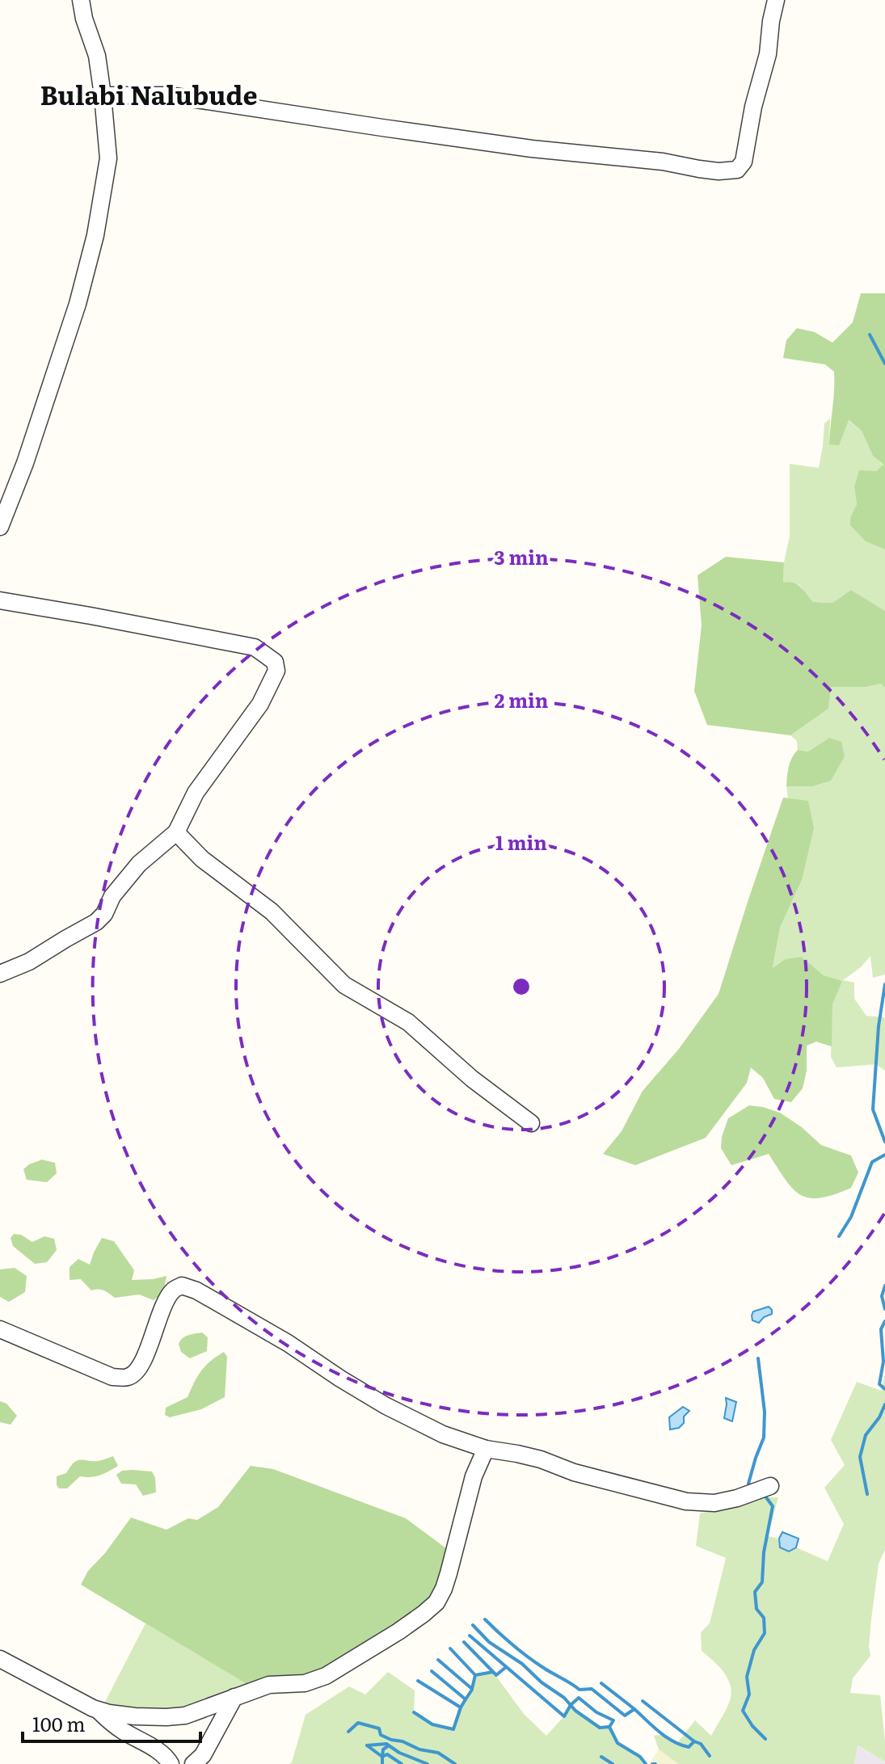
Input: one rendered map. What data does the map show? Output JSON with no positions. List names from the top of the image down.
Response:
{
  "districts": ["Bulabi Nalubude"],
  "scale_bar": "100 m",
  "rings": ["3 min", "2 min", "1 min"]
}
